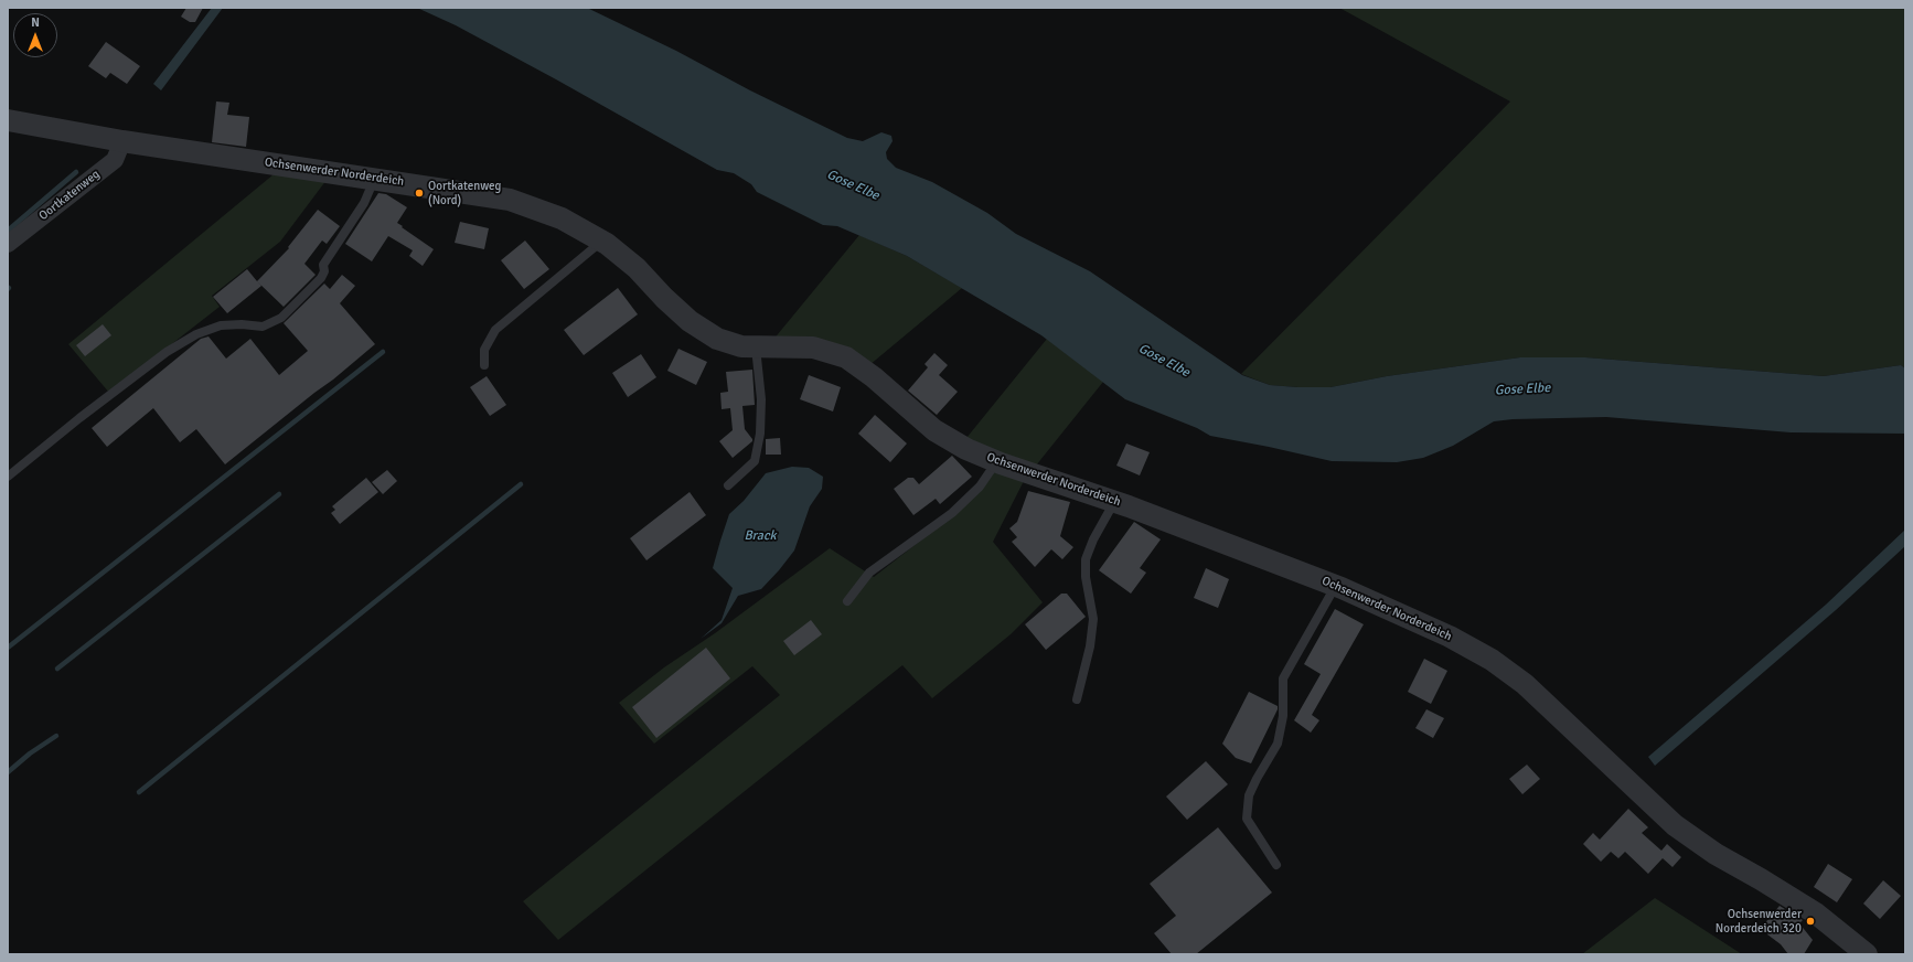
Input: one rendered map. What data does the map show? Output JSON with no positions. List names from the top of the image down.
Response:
{
  "streets": {
    "street": ["Ochsenwerder Norderdeich", "Oortkatenweg"]
  },
  "crossings": [
    ["Ochsenwerder Norderdeich", "Oortkatenweg"]
  ],
  "water": ["Gose Elbe", "Brack"],
  "places": ["Oortkatenweg (Nord)", "Ochsenwerder Norderdeich 320"],
  "north": "top"
}
